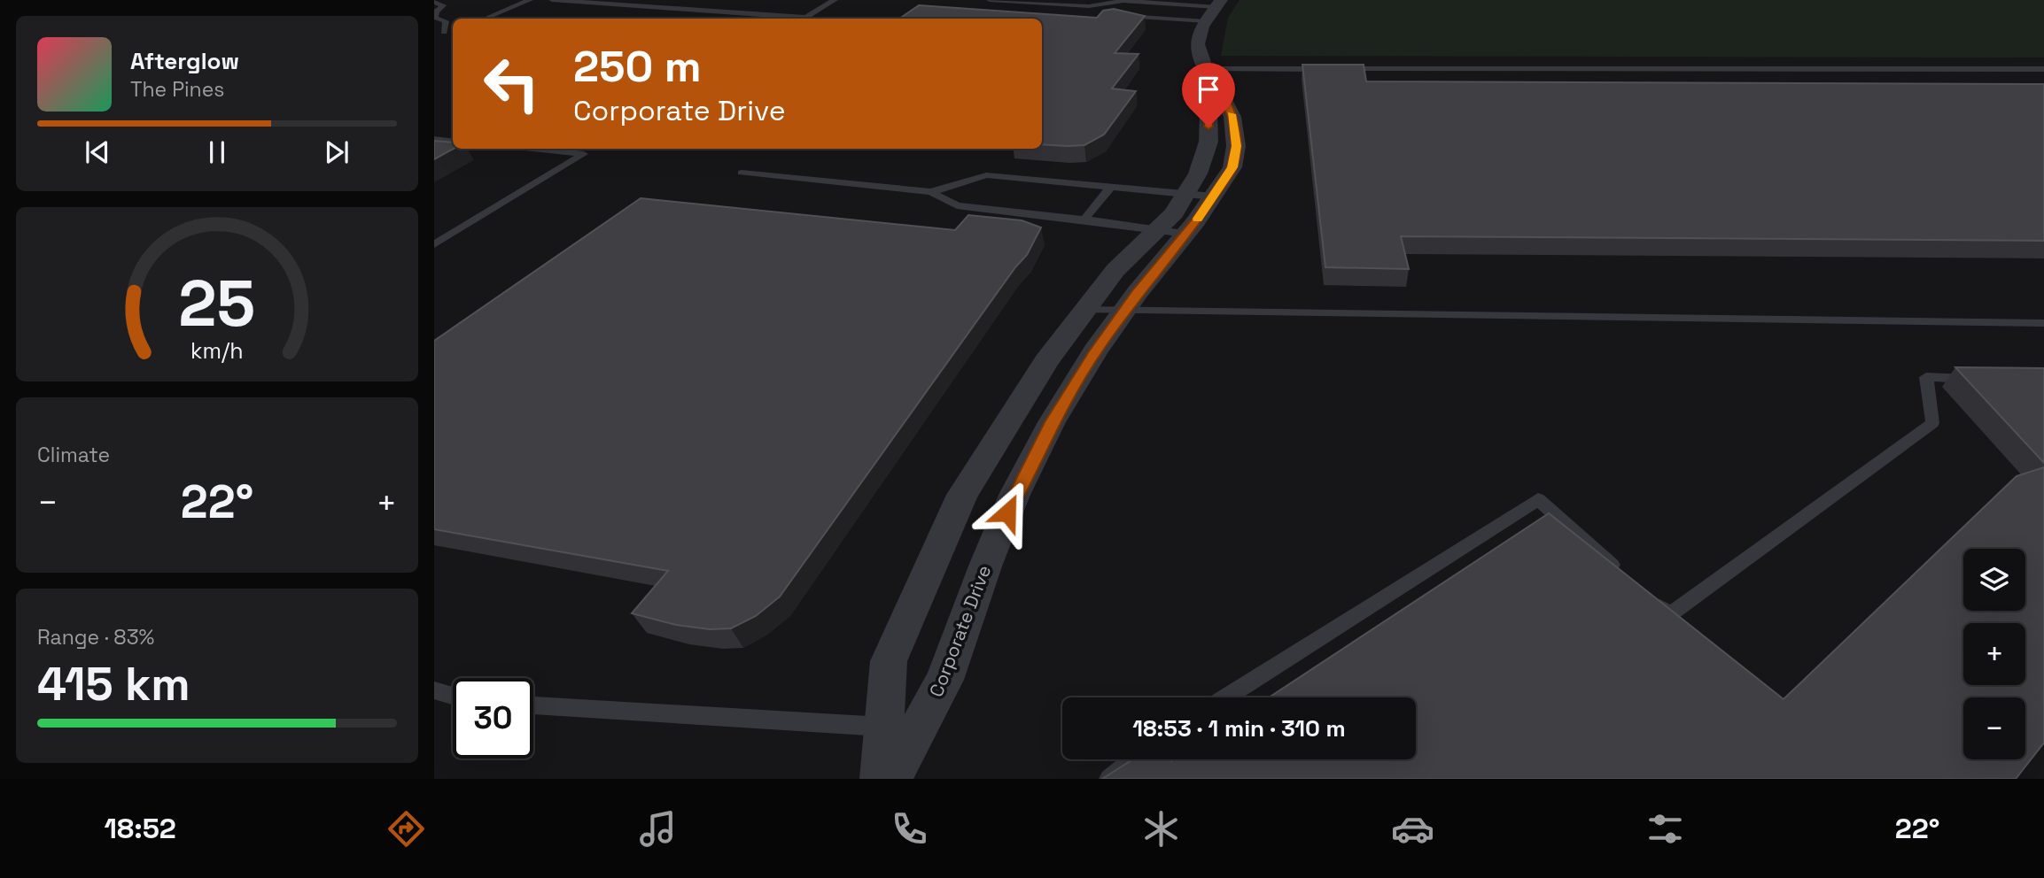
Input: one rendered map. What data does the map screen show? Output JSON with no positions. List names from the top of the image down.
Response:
{
  "streets": {
    "street": ["Corporate Drive"]
  },
  "page": {
    "turn": ["250 m", "Corporate Drive"],
    "song": ["Afterglow", "The Pines"],
    "tile": [
      "Climate",
      ["Range · 83%", "415 km"]
    ],
    "heat": ["−", "22°", "+"],
    "map_buttons": ["+", "−"],
    "limit": "30",
    "trip": "18:53 · 1 min · 310 m",
    "tabs": ["18:52", "22°"],
    "gauge": ["25", "km/h"]
  }
}
